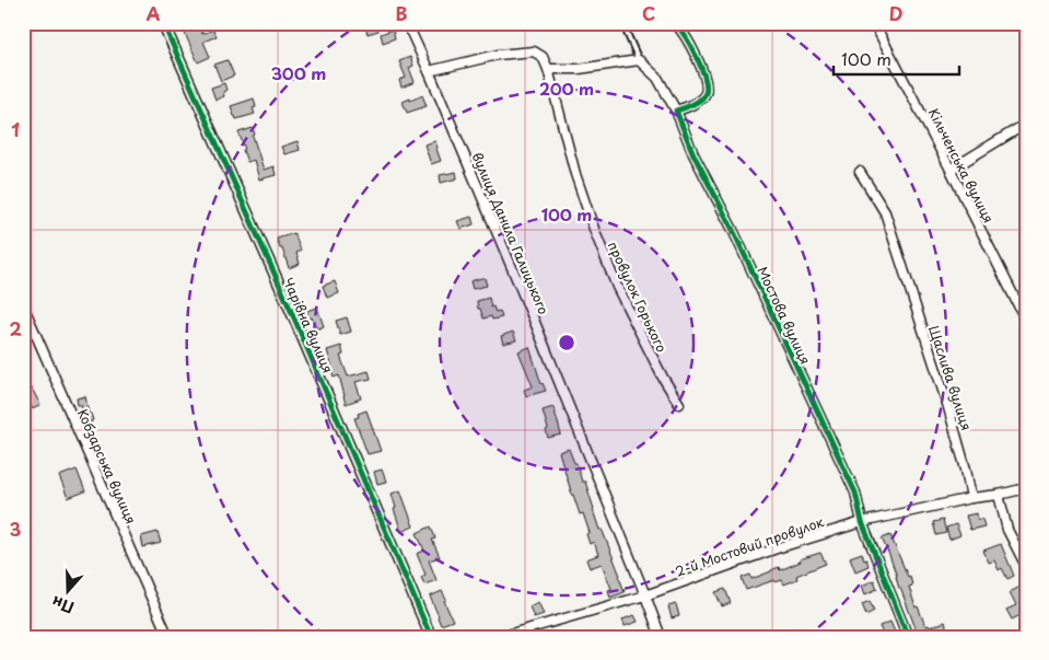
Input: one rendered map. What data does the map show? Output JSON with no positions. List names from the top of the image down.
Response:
{
  "streets": {
    "street": [
      "Кільченська вулиця",
      "вулиця Данила Галицького",
      "провулок Горького",
      "Мостова вулиця",
      "Чарівна вулиця",
      "Щаслива вулиця",
      "Кобзарська вулиця",
      "2-й Мостовий провулок"
    ]
  },
  "crossings": [
    ["вулиця Данила Галицького", "2-й Мостовий провулок"],
    ["Мостова вулиця", "2-й Мостовий провулок"],
    ["Щаслива вулиця", "2-й Мостовий провулок"]
  ],
  "scale_bar": "100 m",
  "north": "bottom",
  "grid": {
    "columns": [
      "A",
      "B",
      "C",
      "D"
    ],
    "rows": ["1", "2", "3"]
  },
  "rings": ["300 m", "200 m", "100 m"]
}
